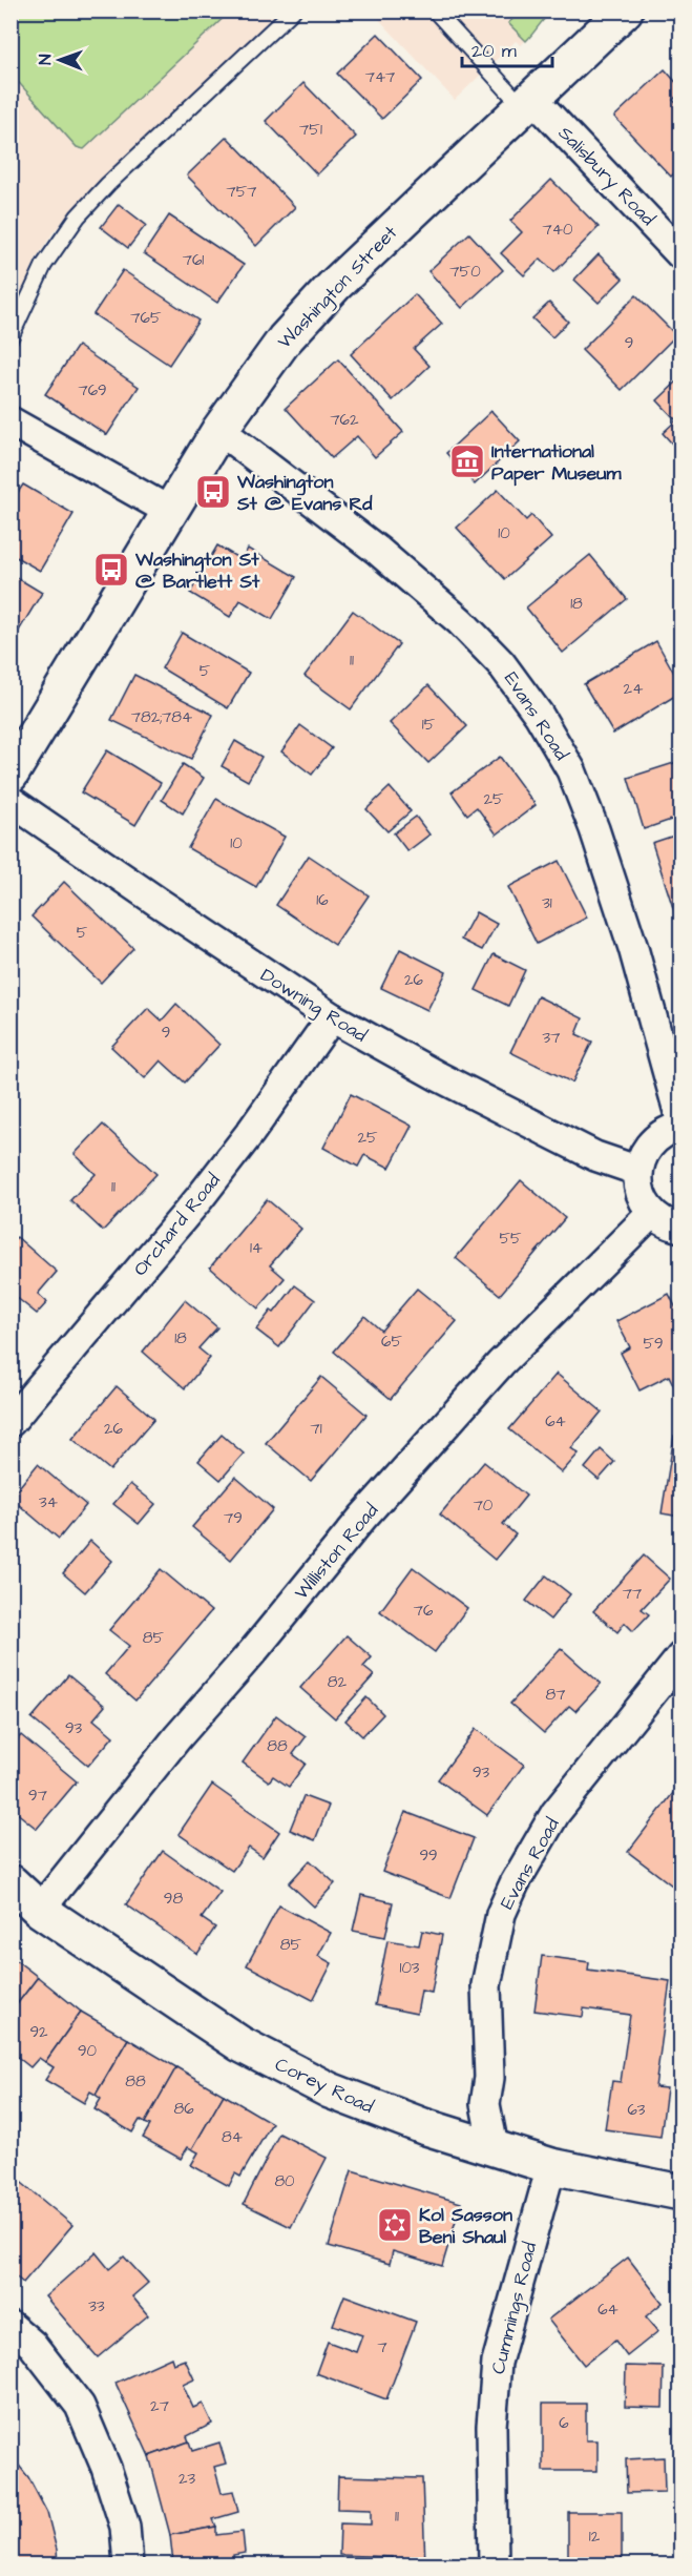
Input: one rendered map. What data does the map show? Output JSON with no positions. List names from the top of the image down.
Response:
{
  "streets": {
    "main road": ["Washington Street", "Corey Road"],
    "street": [
      "Salisbury Road",
      "Evans Road",
      "Downing Road",
      "Orchard Road",
      "Williston Road",
      "Cummings Road"
    ]
  },
  "crossings": [
    ["Salisbury Road", "Washington Street"],
    ["Washington Street", "Evans Road"],
    ["Evans Road", "Corey Road"],
    ["Downing Road", "Orchard Road"],
    ["Williston Road", "Corey Road"],
    ["Corey Road", "Cummings Road"]
  ],
  "places": {
    "museum": ["International Paper Museum"],
    "bus stop": ["Washington St @ Evans Rd", "Washington St @ Bartlett St"],
    "synagogue": ["Kol Sasson Beni Shaul"]
  },
  "house_numbers": [
    "747",
    "751",
    "757",
    "740",
    "761",
    "750",
    "765",
    "9",
    "769",
    "762",
    "10",
    "18",
    "11",
    "5",
    "24",
    "782;784",
    "15",
    "25",
    "10",
    "16",
    "31",
    "5",
    "26",
    "9",
    "37",
    "25",
    "11",
    "55",
    "14",
    "18",
    "65",
    "59",
    "64",
    "26",
    "71",
    "34",
    "70",
    "79",
    "77",
    "76",
    "85",
    "82",
    "87",
    "93",
    "88",
    "93",
    "97",
    "99",
    "98",
    "85",
    "103",
    "92",
    "90",
    "88",
    "86",
    "63",
    "84",
    "80",
    "33",
    "64",
    "7",
    "27",
    "6",
    "23",
    "11",
    "12"
  ],
  "scale_bar": "20 m",
  "north": "left"
}
